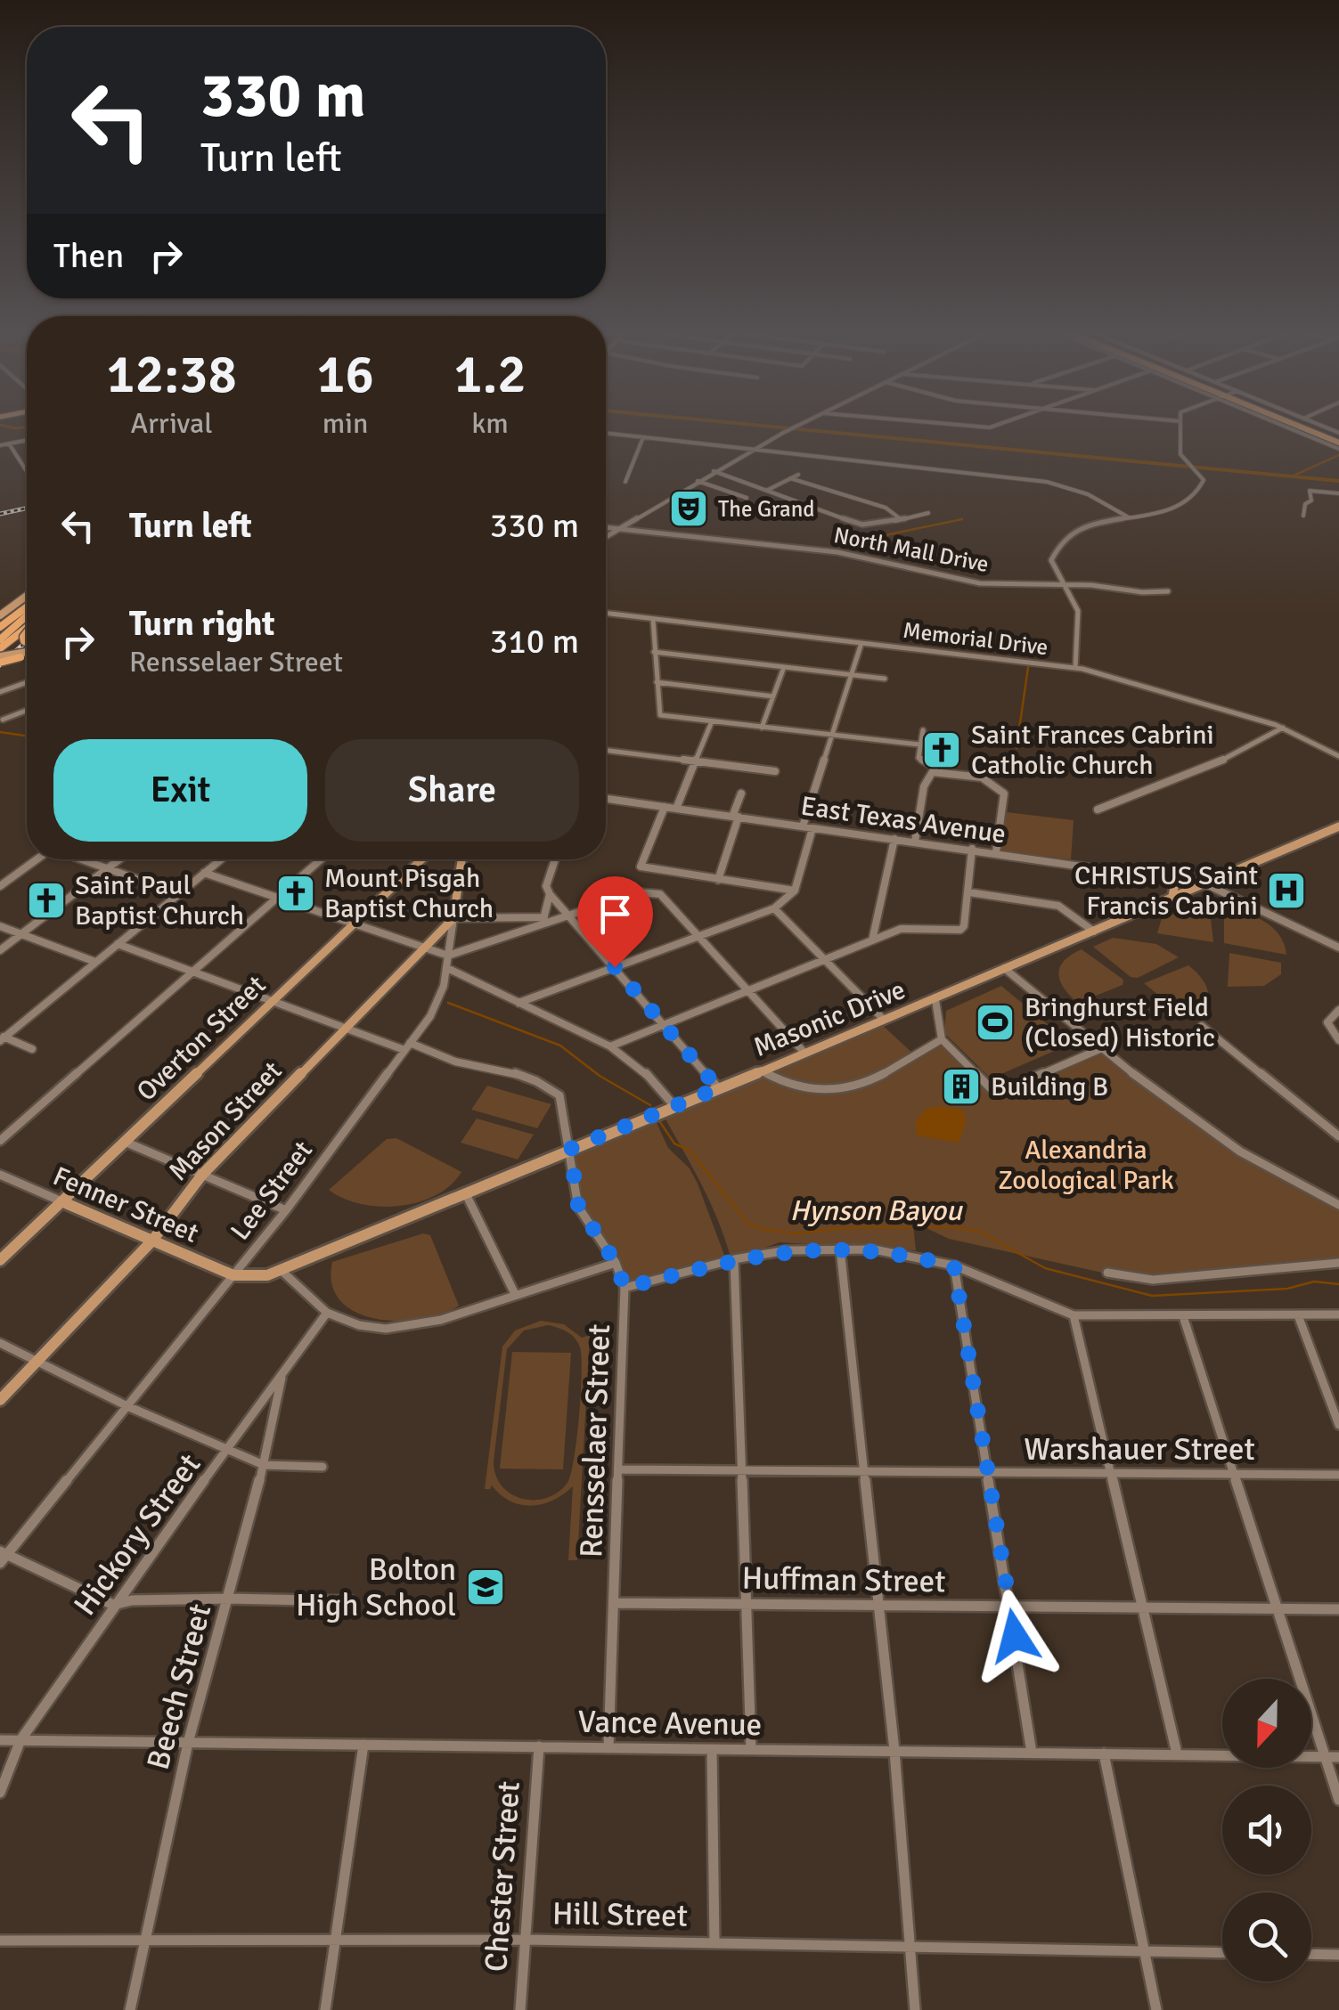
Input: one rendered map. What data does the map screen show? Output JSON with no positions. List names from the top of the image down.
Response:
{
  "streets": {
    "main road": [
      "Masonic Drive",
      "Overton Street",
      "Mason Street",
      "Lee Street",
      "Fenner Street"
    ],
    "street": [
      "North Mall Drive",
      "Memorial Drive",
      "East Texas Avenue",
      "Rensselaer Street",
      "Warshauer Street",
      "Hickory Street",
      "Huffman Street",
      "Beech Street",
      "Vance Avenue",
      "Chester Street",
      "Hill Street"
    ]
  },
  "crossings": [
    ["East Texas Avenue", "Masonic Drive"],
    ["Masonic Drive", "Lee Street"],
    ["Masonic Drive", "Fenner Street"],
    ["Masonic Drive", "Rensselaer Street"],
    ["Overton Street", "Fenner Street"],
    ["Mason Street", "Lee Street"],
    ["Mason Street", "Fenner Street"],
    ["Lee Street", "Fenner Street"],
    ["Lee Street", "Rensselaer Street"],
    ["Rensselaer Street", "Warshauer Street"],
    ["Rensselaer Street", "Huffman Street"],
    ["Rensselaer Street", "Vance Avenue"],
    ["Hickory Street", "Beech Street"],
    ["Hickory Street", "Vance Avenue"],
    ["Beech Street", "Vance Avenue"],
    ["Beech Street", "Hill Street"],
    ["Vance Avenue", "Chester Street"],
    ["Chester Street", "Hill Street"]
  ],
  "water": ["Hynson Bayou"],
  "parks": ["Alexandria Zoological Park"],
  "places": {
    "theatre": ["The Grand"],
    "church": ["Saint Frances Cabrini Catholic Church", "Mount Pisgah Baptist Church", "Saint Paul Baptist Church"],
    "hospital": ["CHRISTUS Saint Francis Cabrini"],
    "sports": ["Bringhurst Field (Closed) Historic"],
    "building": ["Building B"],
    "school or university": ["Bolton High School"]
  },
  "north": "bottom",
  "page": {
    "turn": ["330 m", "Turn left"],
    "then": "Then",
    "eta": [
      "12:38",
      "Arrival",
      "16",
      "min",
      "1.2",
      "km"
    ],
    "list": [
      {
        "name": "Turn left",
        "value": "330 m"
      },
      {
        "name": "Turn right",
        "note": "Rensselaer Street",
        "value": "310 m"
      }
    ],
    "buttons": ["Exit", "Share"]
  }
}
